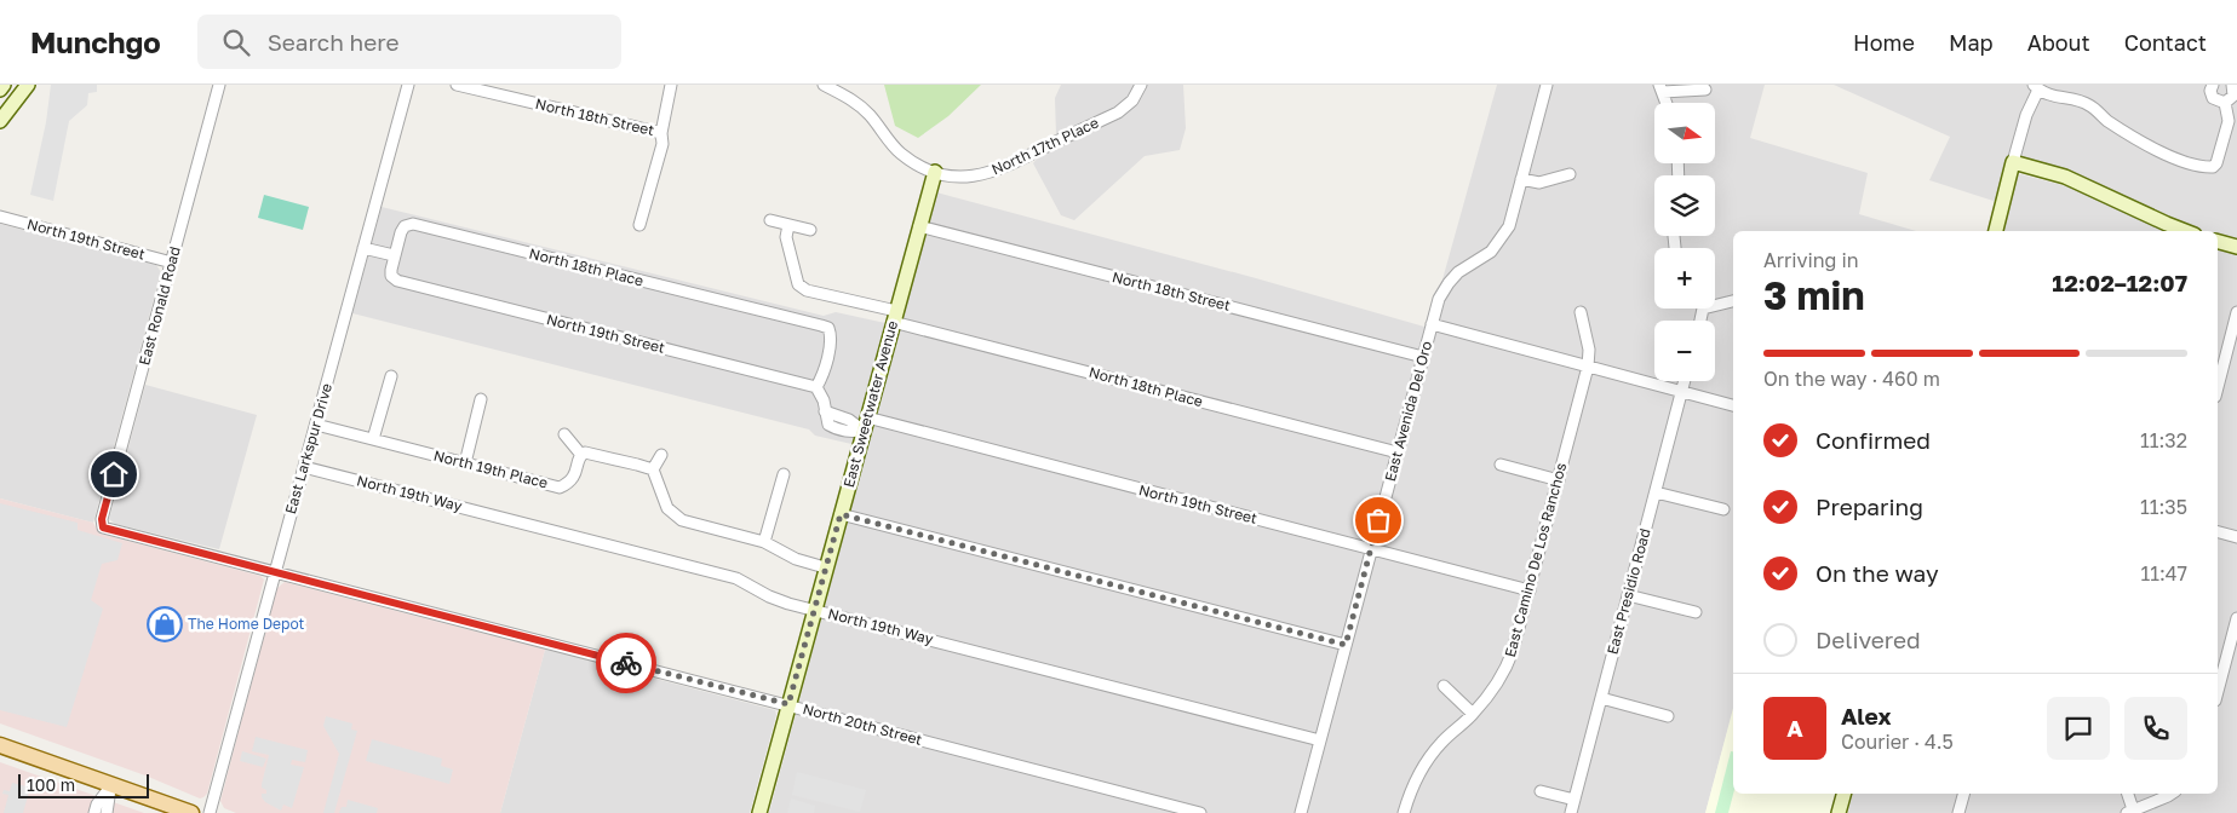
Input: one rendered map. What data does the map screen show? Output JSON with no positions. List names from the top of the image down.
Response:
{
  "streets": {
    "street": [
      "North 18th Street",
      "North 17th Place",
      "North 19th Street",
      "North 18th Place",
      "East Ronald Road",
      "East Sweetwater Avenue",
      "East Avenida Del Oro",
      "East Larkspur Drive",
      "North 19th Place",
      "North 19th Way",
      "East Camino De Los Ranchos",
      "East Presidio Road",
      "North 20th Street"
    ]
  },
  "crossings": [
    ["North 18th Street", "East Sweetwater Avenue"],
    ["North 18th Street", "East Avenida Del Oro"],
    ["North 17th Place", "East Sweetwater Avenue"],
    ["North 19th Street", "North 18th Place"],
    ["North 19th Street", "East Ronald Road"],
    ["North 19th Street", "East Sweetwater Avenue"],
    ["North 19th Street", "East Avenida Del Oro"],
    ["North 19th Street", "East Camino De Los Ranchos"],
    ["North 18th Place", "East Sweetwater Avenue"],
    ["North 18th Place", "East Avenida Del Oro"],
    ["East Ronald Road", "North 20th Street"],
    ["East Sweetwater Avenue", "North 19th Way"],
    ["East Sweetwater Avenue", "North 20th Street"],
    ["East Avenida Del Oro", "North 19th Way"],
    ["East Larkspur Drive", "North 19th Place"],
    ["East Larkspur Drive", "North 19th Way"],
    ["East Larkspur Drive", "North 20th Street"]
  ],
  "places": {
    "shop": ["The Home Depot"]
  },
  "scale_bar": "100 m",
  "north": "right",
  "page": {
    "header": "Munchgo",
    "search": "Search here",
    "nav": [
      "Home",
      "Map",
      "About",
      "Contact"
    ],
    "map_buttons": ["+", "−"],
    "heading": ["3 min", "Arriving in", "12:02–12:07"],
    "panel": ["Alex", "Courier · 4.5"],
    "bar": "On the way · 460 m",
    "list": [
      ["Confirmed", "11:32"],
      ["Preparing", "11:35"],
      ["On the way", "11:47"],
      "Delivered"
    ],
    "round": "A",
    "scale": "100 m"
  }
}
